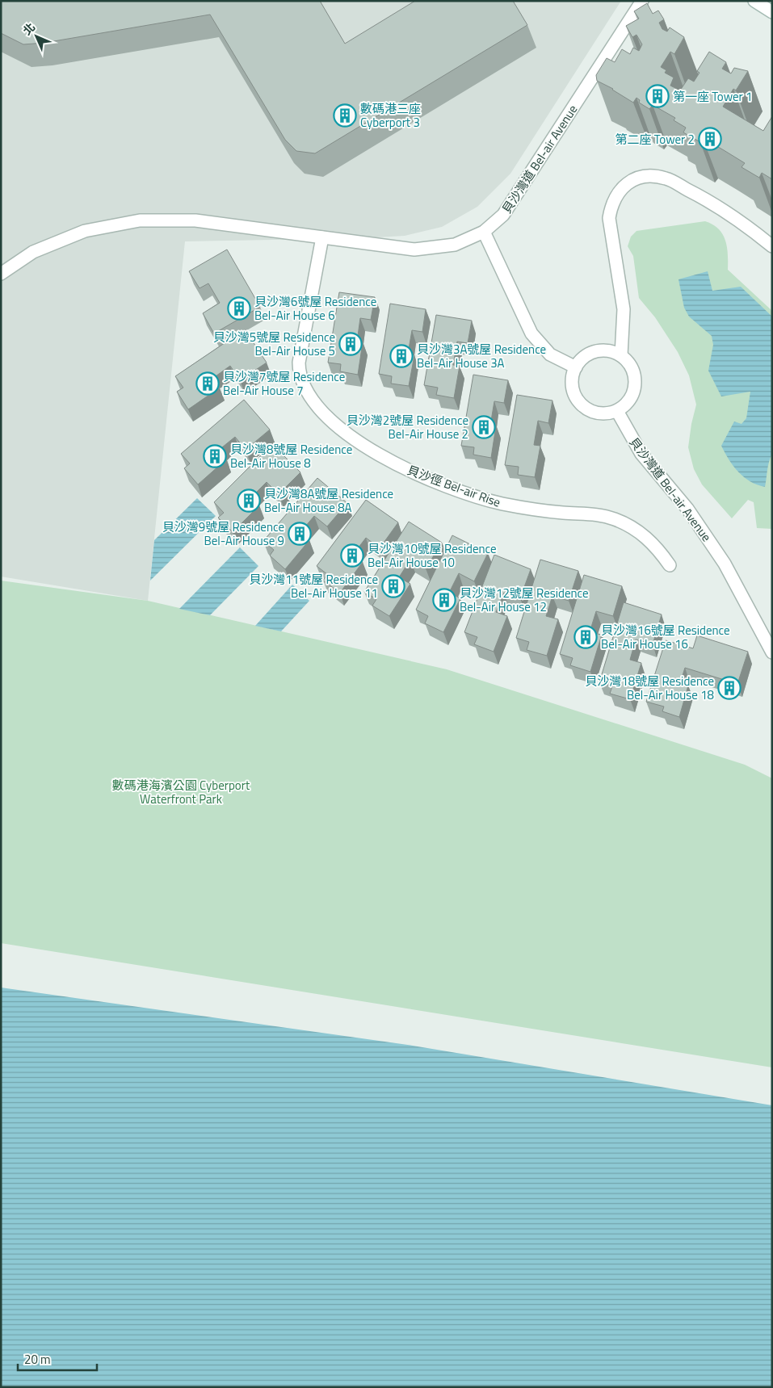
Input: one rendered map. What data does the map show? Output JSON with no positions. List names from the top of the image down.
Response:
{
  "streets": {
    "street": ["貝沙灣道 Bel-air Avenue", "貝沙徑 Bel-air Rise"]
  },
  "crossings": [
    ["貝沙灣道 Bel-air Avenue", "貝沙徑 Bel-air Rise"]
  ],
  "parks": ["數碼港海濱公園 Cyberport Waterfront Park"],
  "places": {
    "building": [
      "第一座 Tower 1",
      "數碼港三座 Cyberport 3",
      "第二座 Tower 2",
      "貝沙灣6號屋 Residence Bel-Air House 6",
      "貝沙灣5號屋 Residence Bel-Air House 5",
      "貝沙灣3A號屋 Residence Bel-Air House 3A",
      "貝沙灣7號屋 Residence Bel-Air House 7",
      "貝沙灣2號屋 Residence Bel-Air House 2",
      "貝沙灣8號屋 Residence Bel-Air House 8",
      "貝沙灣8A號屋 Residence Bel-Air House 8A",
      "貝沙灣9號屋 Residence Bel-Air House 9",
      "貝沙灣10號屋 Residence Bel-Air House 10",
      "貝沙灣11號屋 Residence Bel-Air House 11",
      "貝沙灣12號屋 Residence Bel-Air House 12",
      "貝沙灣16號屋 Residence Bel-Air House 16",
      "貝沙灣18號屋 Residence Bel-Air House 18"
    ]
  },
  "scale_bar": "20 m",
  "north": "top left"
}
